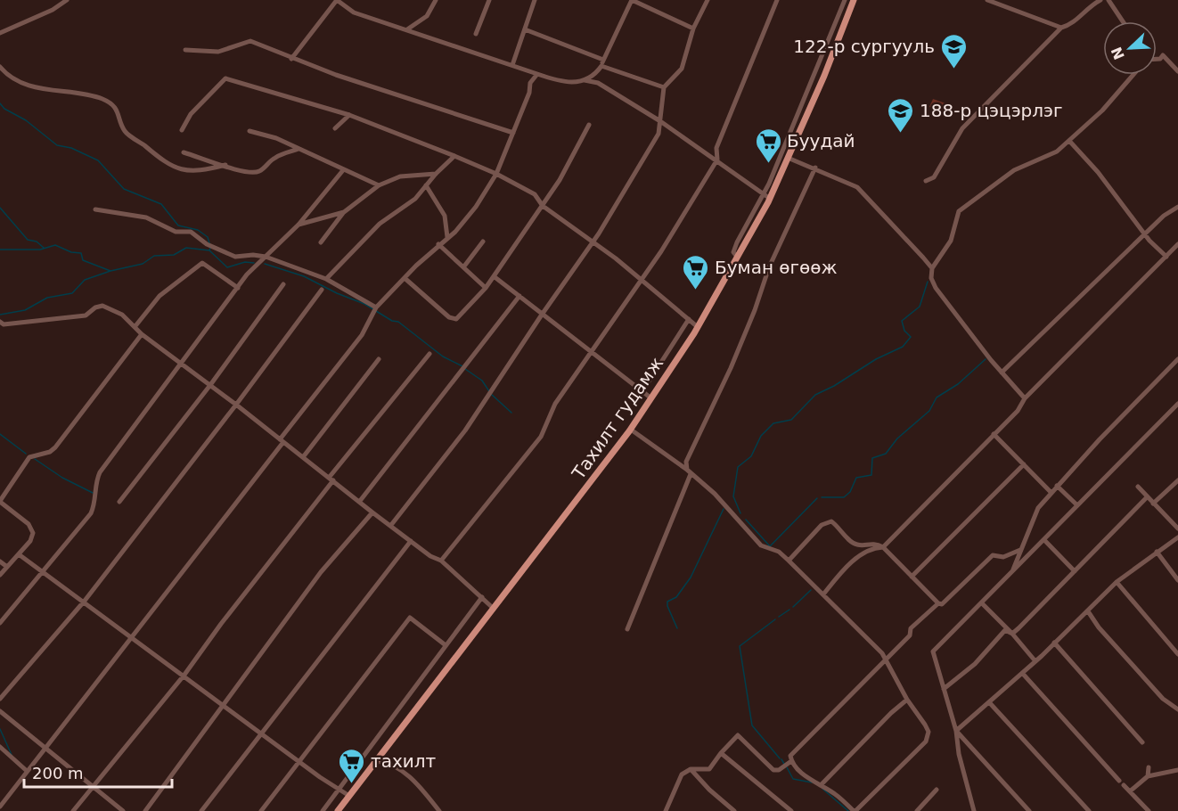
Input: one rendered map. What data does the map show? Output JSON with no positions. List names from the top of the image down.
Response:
{
  "streets": {
    "main road": ["Тахилт гудамж"]
  },
  "places": {
    "school or university": ["122-р сургууль", "188-р цэцэрлэг"],
    "supermarket": ["Буудай", "Буман өгөөж", "тахилт"]
  },
  "scale_bar": "200 m",
  "north": "bottom left"
}
